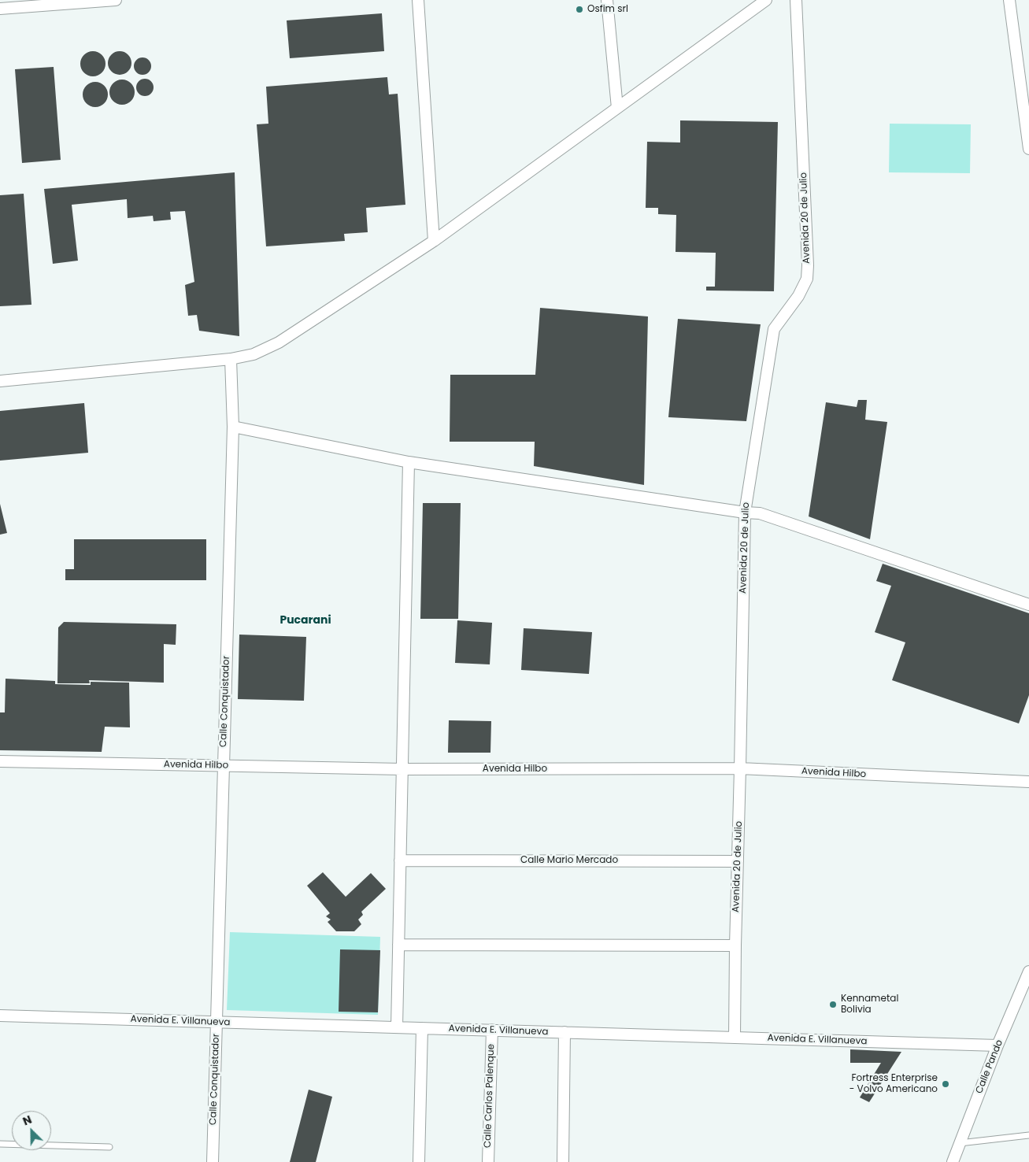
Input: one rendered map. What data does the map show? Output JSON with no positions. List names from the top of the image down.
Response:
{
  "streets": {
    "street": [
      "Avenida 20 de Julio",
      "Calle Conquistador",
      "Avenida Hilbo",
      "Calle Mario Mercado",
      "Avenida E. Villanueva",
      "Calle Pando",
      "Calle Carlos Palenque"
    ]
  },
  "crossings": [
    ["Avenida 20 de Julio", "Avenida Hilbo"],
    ["Avenida 20 de Julio", "Calle Mario Mercado"],
    ["Avenida 20 de Julio", "Avenida E. Villanueva"],
    ["Calle Conquistador", "Avenida Hilbo"],
    ["Calle Conquistador", "Avenida E. Villanueva"],
    ["Avenida E. Villanueva", "Calle Pando"],
    ["Avenida E. Villanueva", "Calle Carlos Palenque"]
  ],
  "districts": ["Pucarani"],
  "places": ["Osfim srl", "Kennametal Bolivia", "Fortress Enterprise - Volvo Americano"],
  "north": "top left"
}
